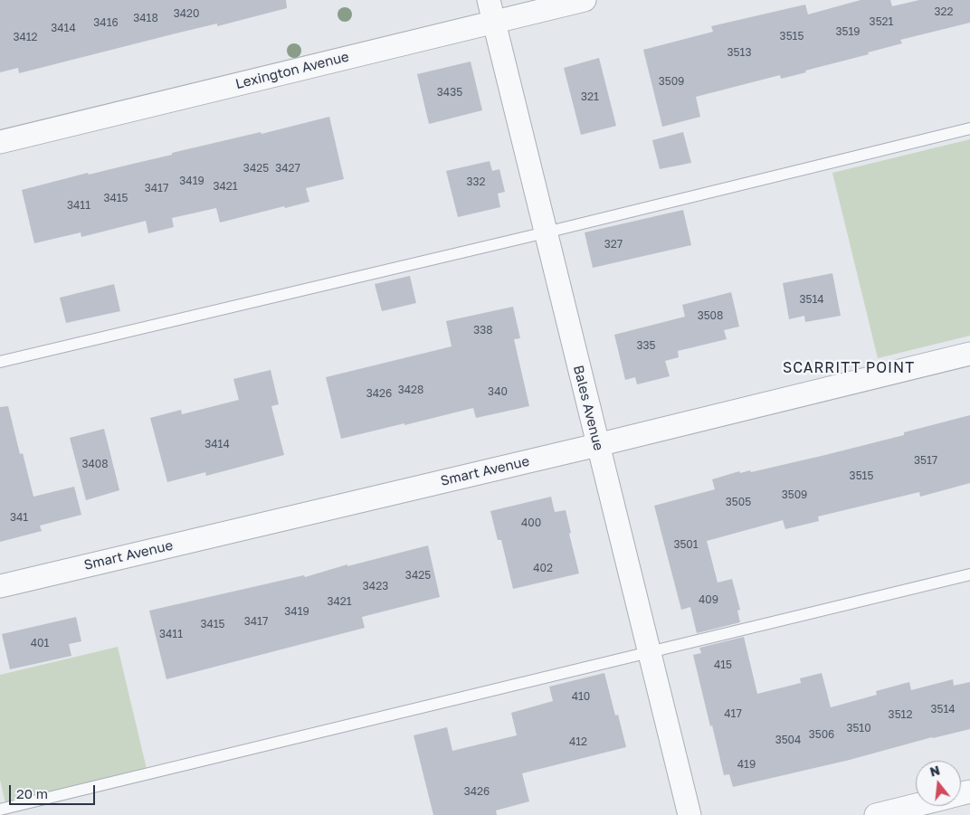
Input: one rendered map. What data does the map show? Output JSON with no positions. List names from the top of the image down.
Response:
{
  "streets": {
    "street": ["Lexington Avenue", "Bales Avenue", "Smart Avenue"]
  },
  "crossings": [
    ["Lexington Avenue", "Bales Avenue"],
    ["Bales Avenue", "Smart Avenue"]
  ],
  "districts": ["SCARRITT POINT"],
  "house_numbers": [
    "322",
    "3420",
    "3418",
    "3521",
    "3416",
    "3414",
    "3519",
    "3515",
    "3412",
    "3513",
    "3509",
    "3435",
    "321",
    "3425",
    "3427",
    "3419",
    "332",
    "3421",
    "3417",
    "3415",
    "3411",
    "327",
    "3514",
    "3508",
    "338",
    "335",
    "3428",
    "340",
    "3426",
    "3414",
    "3517",
    "3408",
    "3515",
    "3509",
    "3505",
    "341",
    "400",
    "3501",
    "402",
    "3425",
    "3423",
    "409",
    "3421",
    "3419",
    "3417",
    "3415",
    "3411",
    "401",
    "415",
    "410",
    "3514",
    "417",
    "3512",
    "3510",
    "3506",
    "3504",
    "412",
    "419",
    "3426"
  ],
  "scale_bar": "20 m",
  "north": "top"
}
